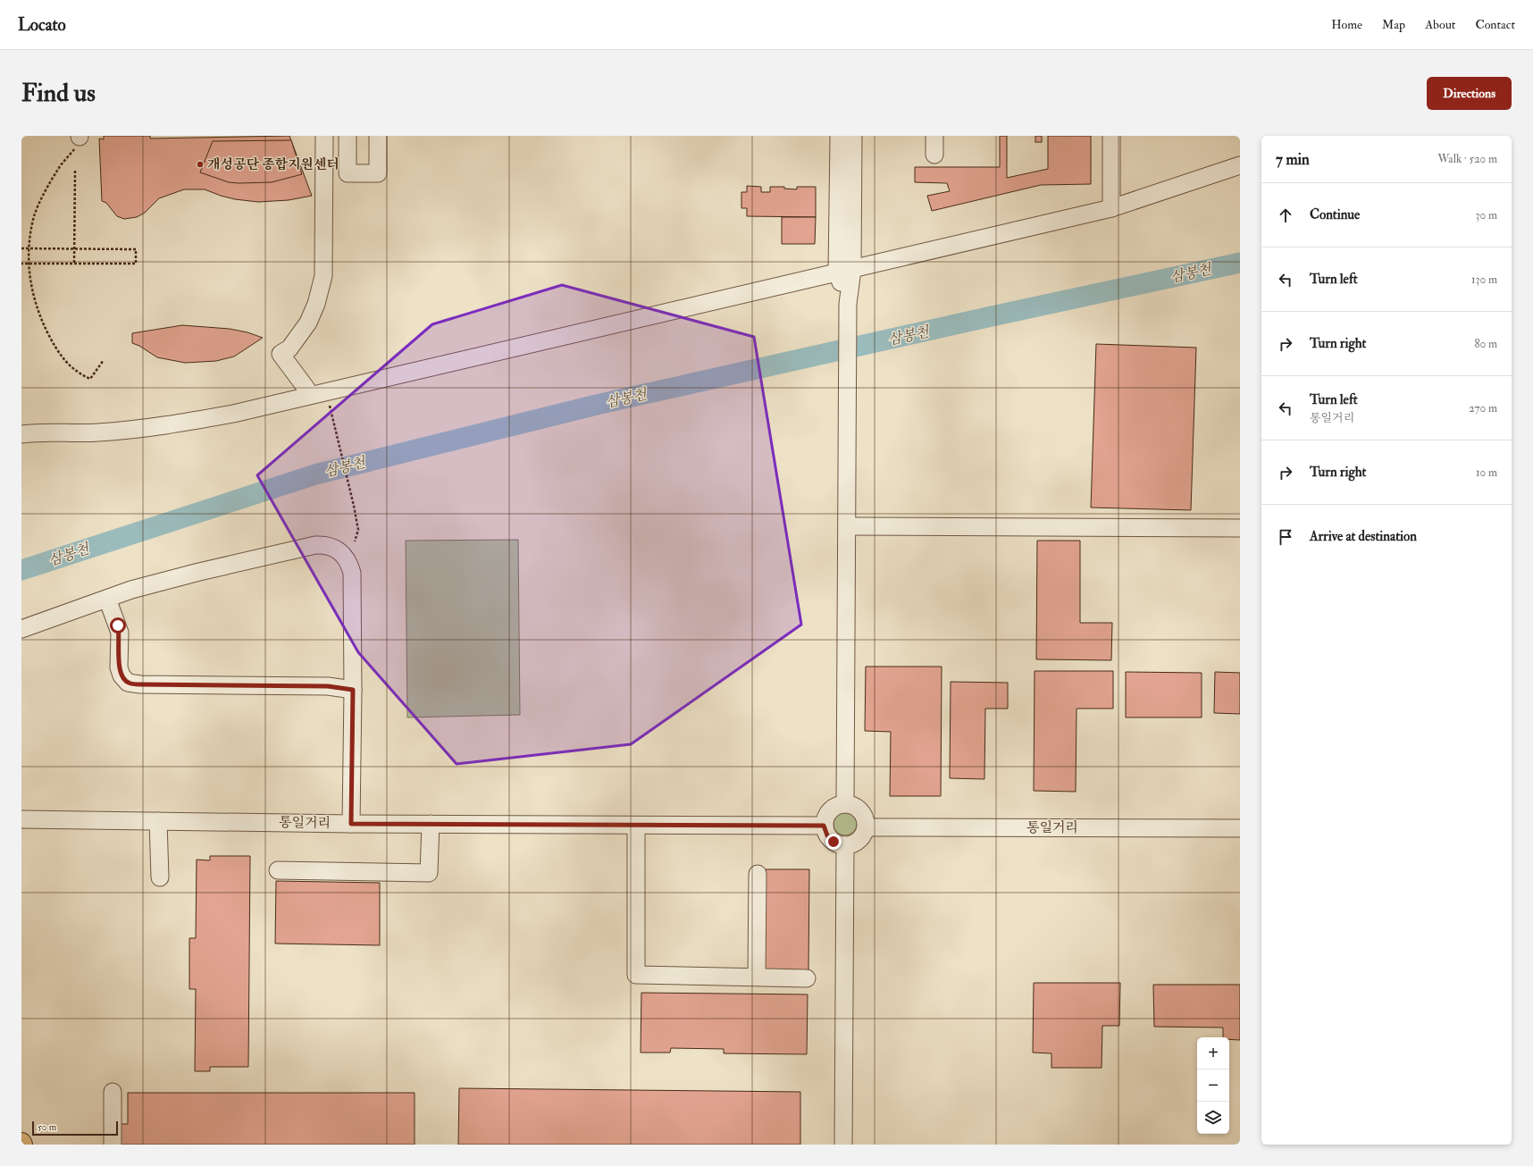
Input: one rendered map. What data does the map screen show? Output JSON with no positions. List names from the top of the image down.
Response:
{
  "streets": {
    "street": ["통일거리"]
  },
  "water": ["삼봉천"],
  "places": ["개성공단 종합지원센터"],
  "scale_bar": "50 m",
  "page": {
    "header": "Locato",
    "nav": [
      "Home",
      "Map",
      "About",
      "Contact"
    ],
    "buttons": "Directions",
    "title": "Find us",
    "heading": ["7 min", "Walk · 520 m"],
    "list": [
      ["Continue", "30 m"],
      ["Turn left", "130 m"],
      ["Turn right", "80 m"],
      ["Turn left", "통일거리", "270 m"],
      ["Turn right", "10 m"],
      "Arrive at destination"
    ],
    "map_buttons": ["+", "−"],
    "scale": "50 m"
  }
}
